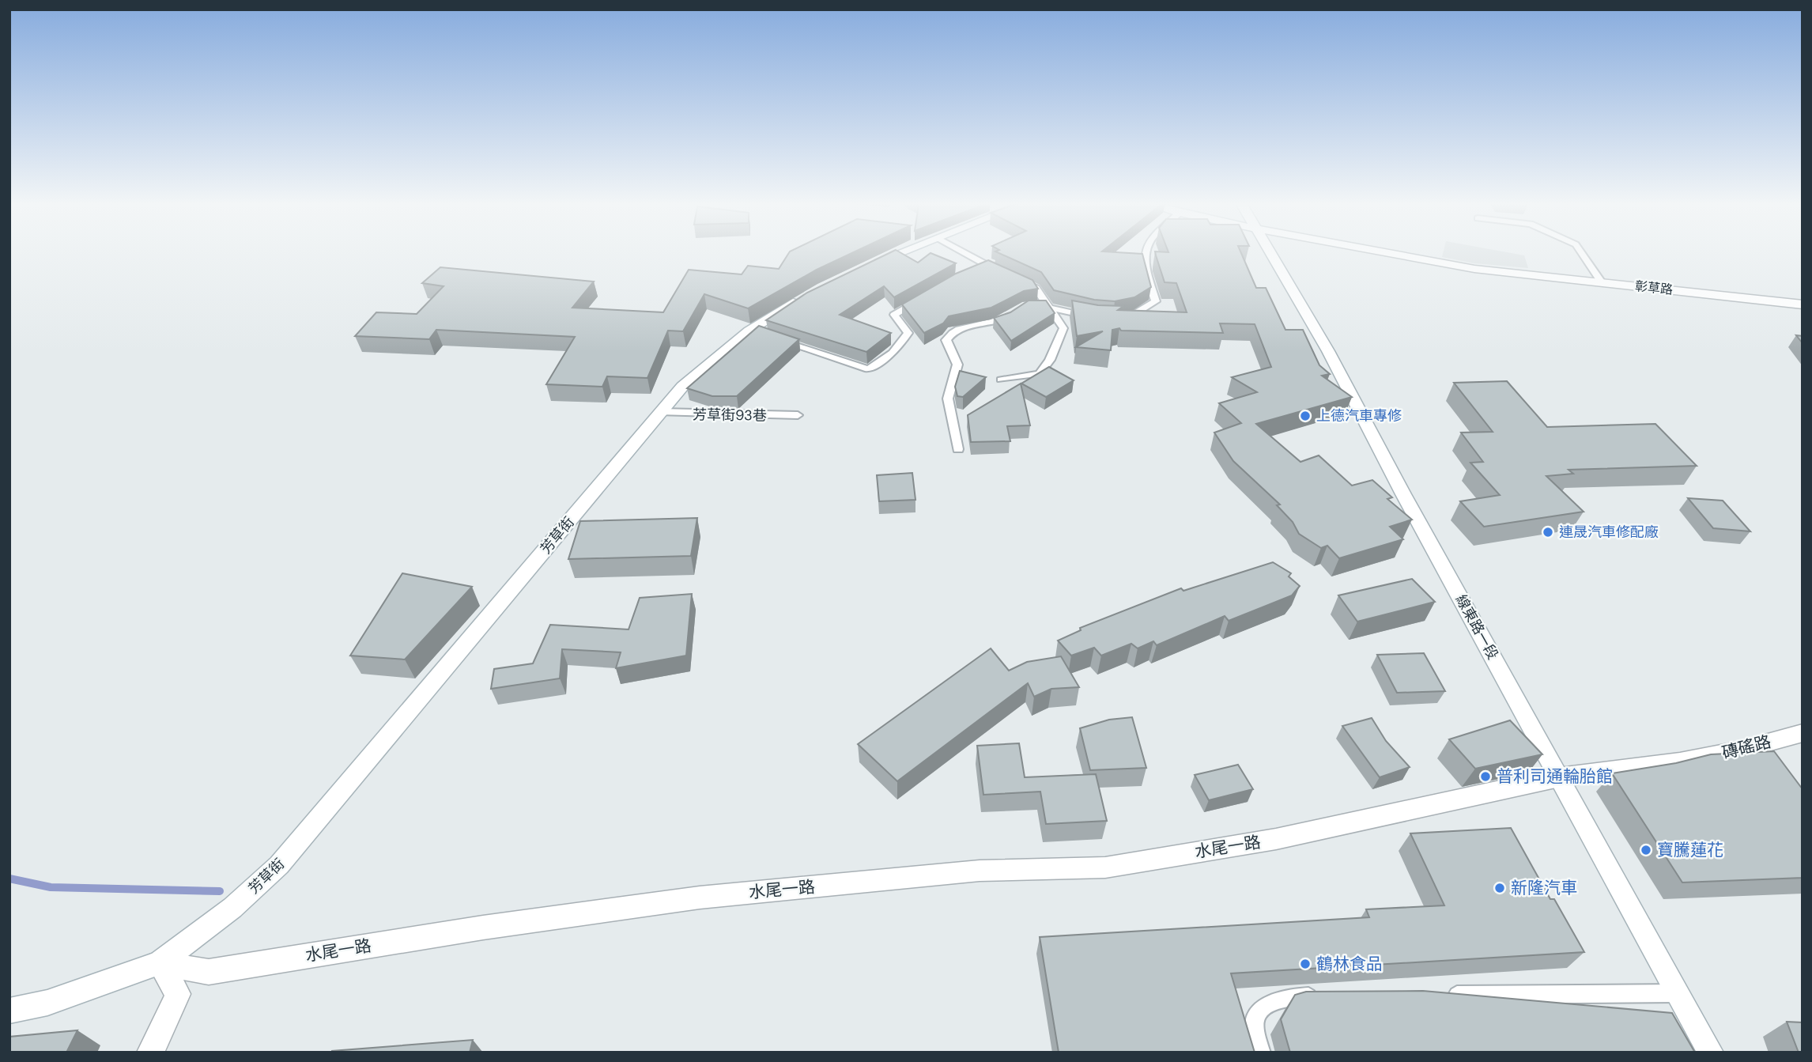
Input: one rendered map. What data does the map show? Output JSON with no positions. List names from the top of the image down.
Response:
{
  "streets": {
    "street": [
      "彰草路",
      "芳草街",
      "線東路一段",
      "磚磘路",
      "水尾一路"
    ],
    "lane": ["芳草街93巷"]
  },
  "crossings": [
    ["芳草街93巷", "芳草街"],
    ["芳草街", "水尾一路"],
    ["線東路一段", "磚磘路"],
    ["線東路一段", "水尾一路"],
    ["磚磘路", "水尾一路"]
  ],
  "places": [
    "上德汽車專修",
    "連晟汽車修配廠",
    "普利司通輪胎館",
    "寶騰蓮花",
    "新隆汽車",
    "鶴林食品"
  ]
}
